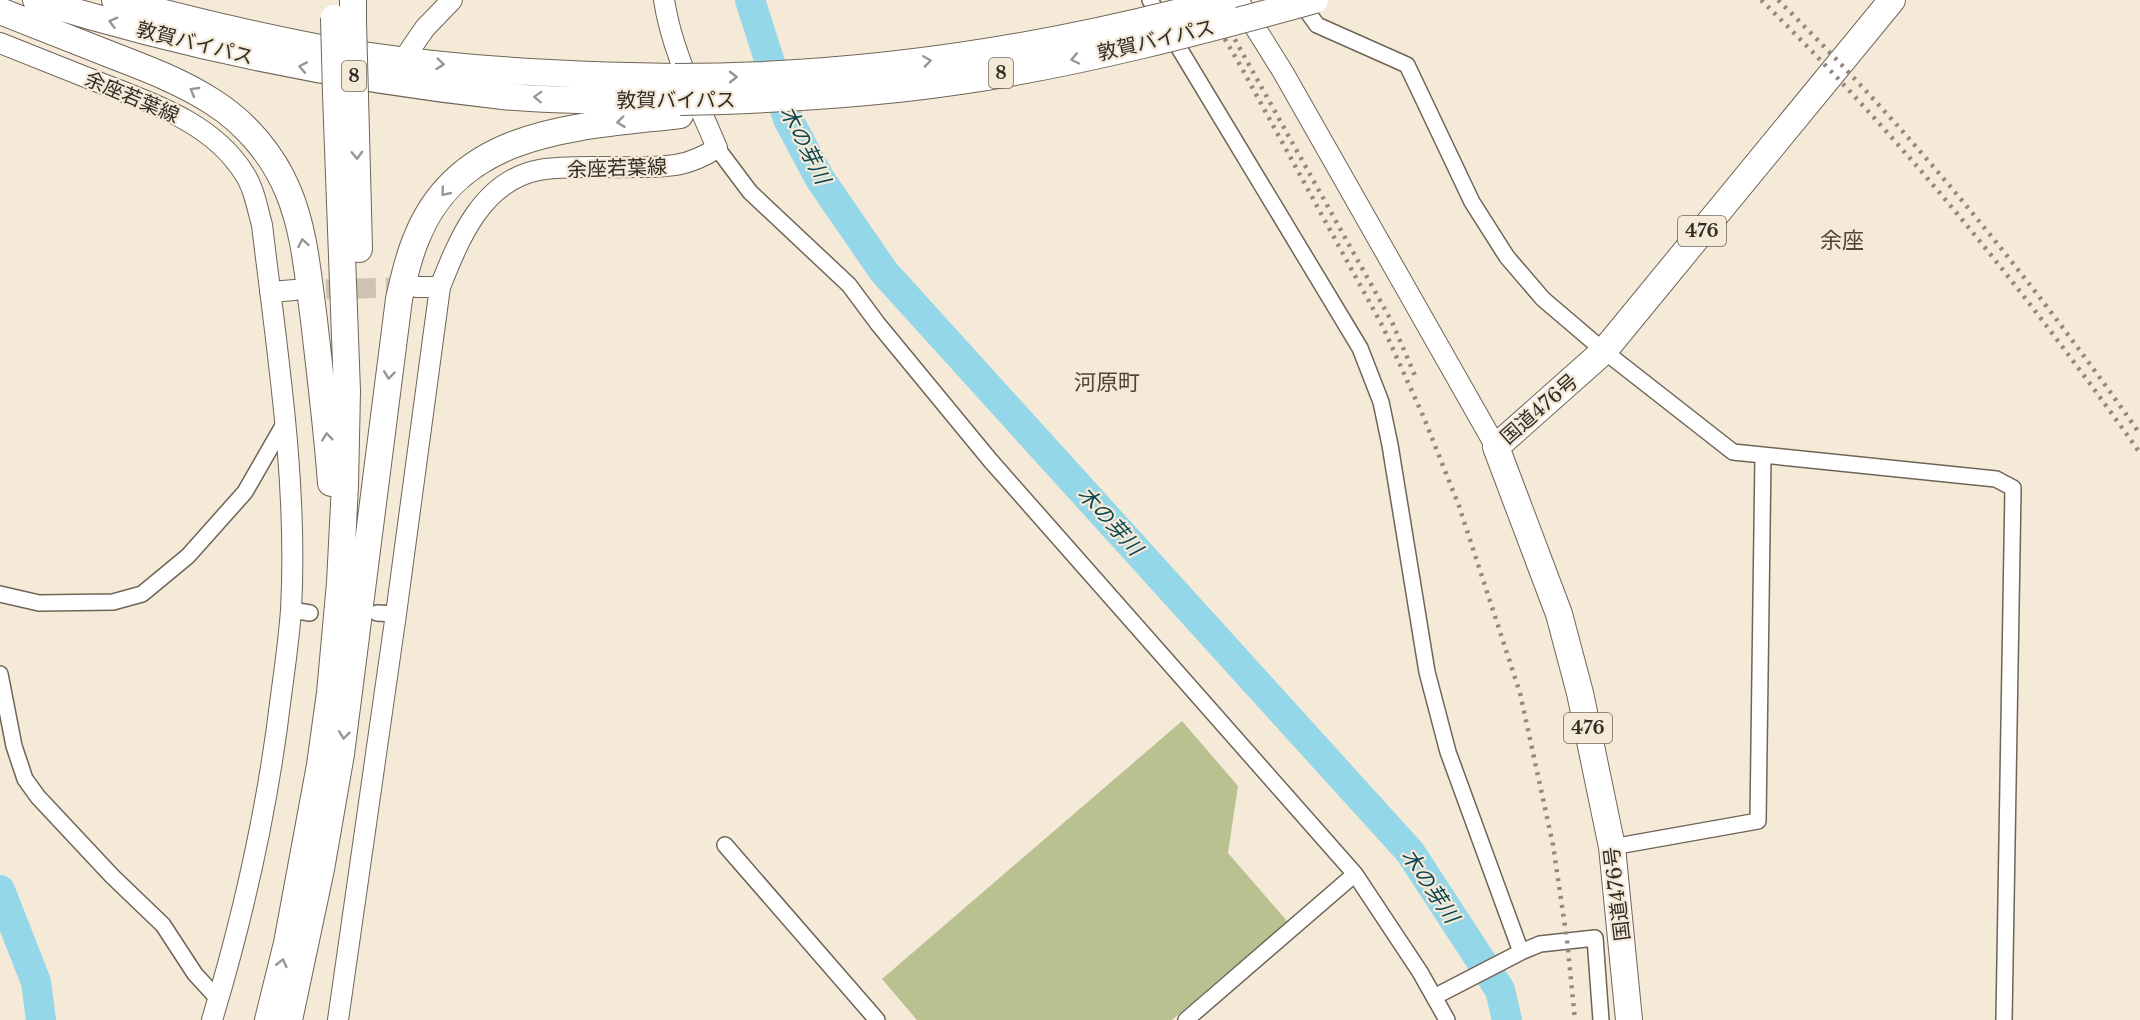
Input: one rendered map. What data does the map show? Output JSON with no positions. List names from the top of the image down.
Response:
{
  "streets": {
    "highway": [
      "敦賀バイパス",
      "8",
      "476",
      "国道476号"
    ],
    "street": ["余座若葉線"]
  },
  "districts": ["余座", "河原町"],
  "water": ["木の芽川"]
}
